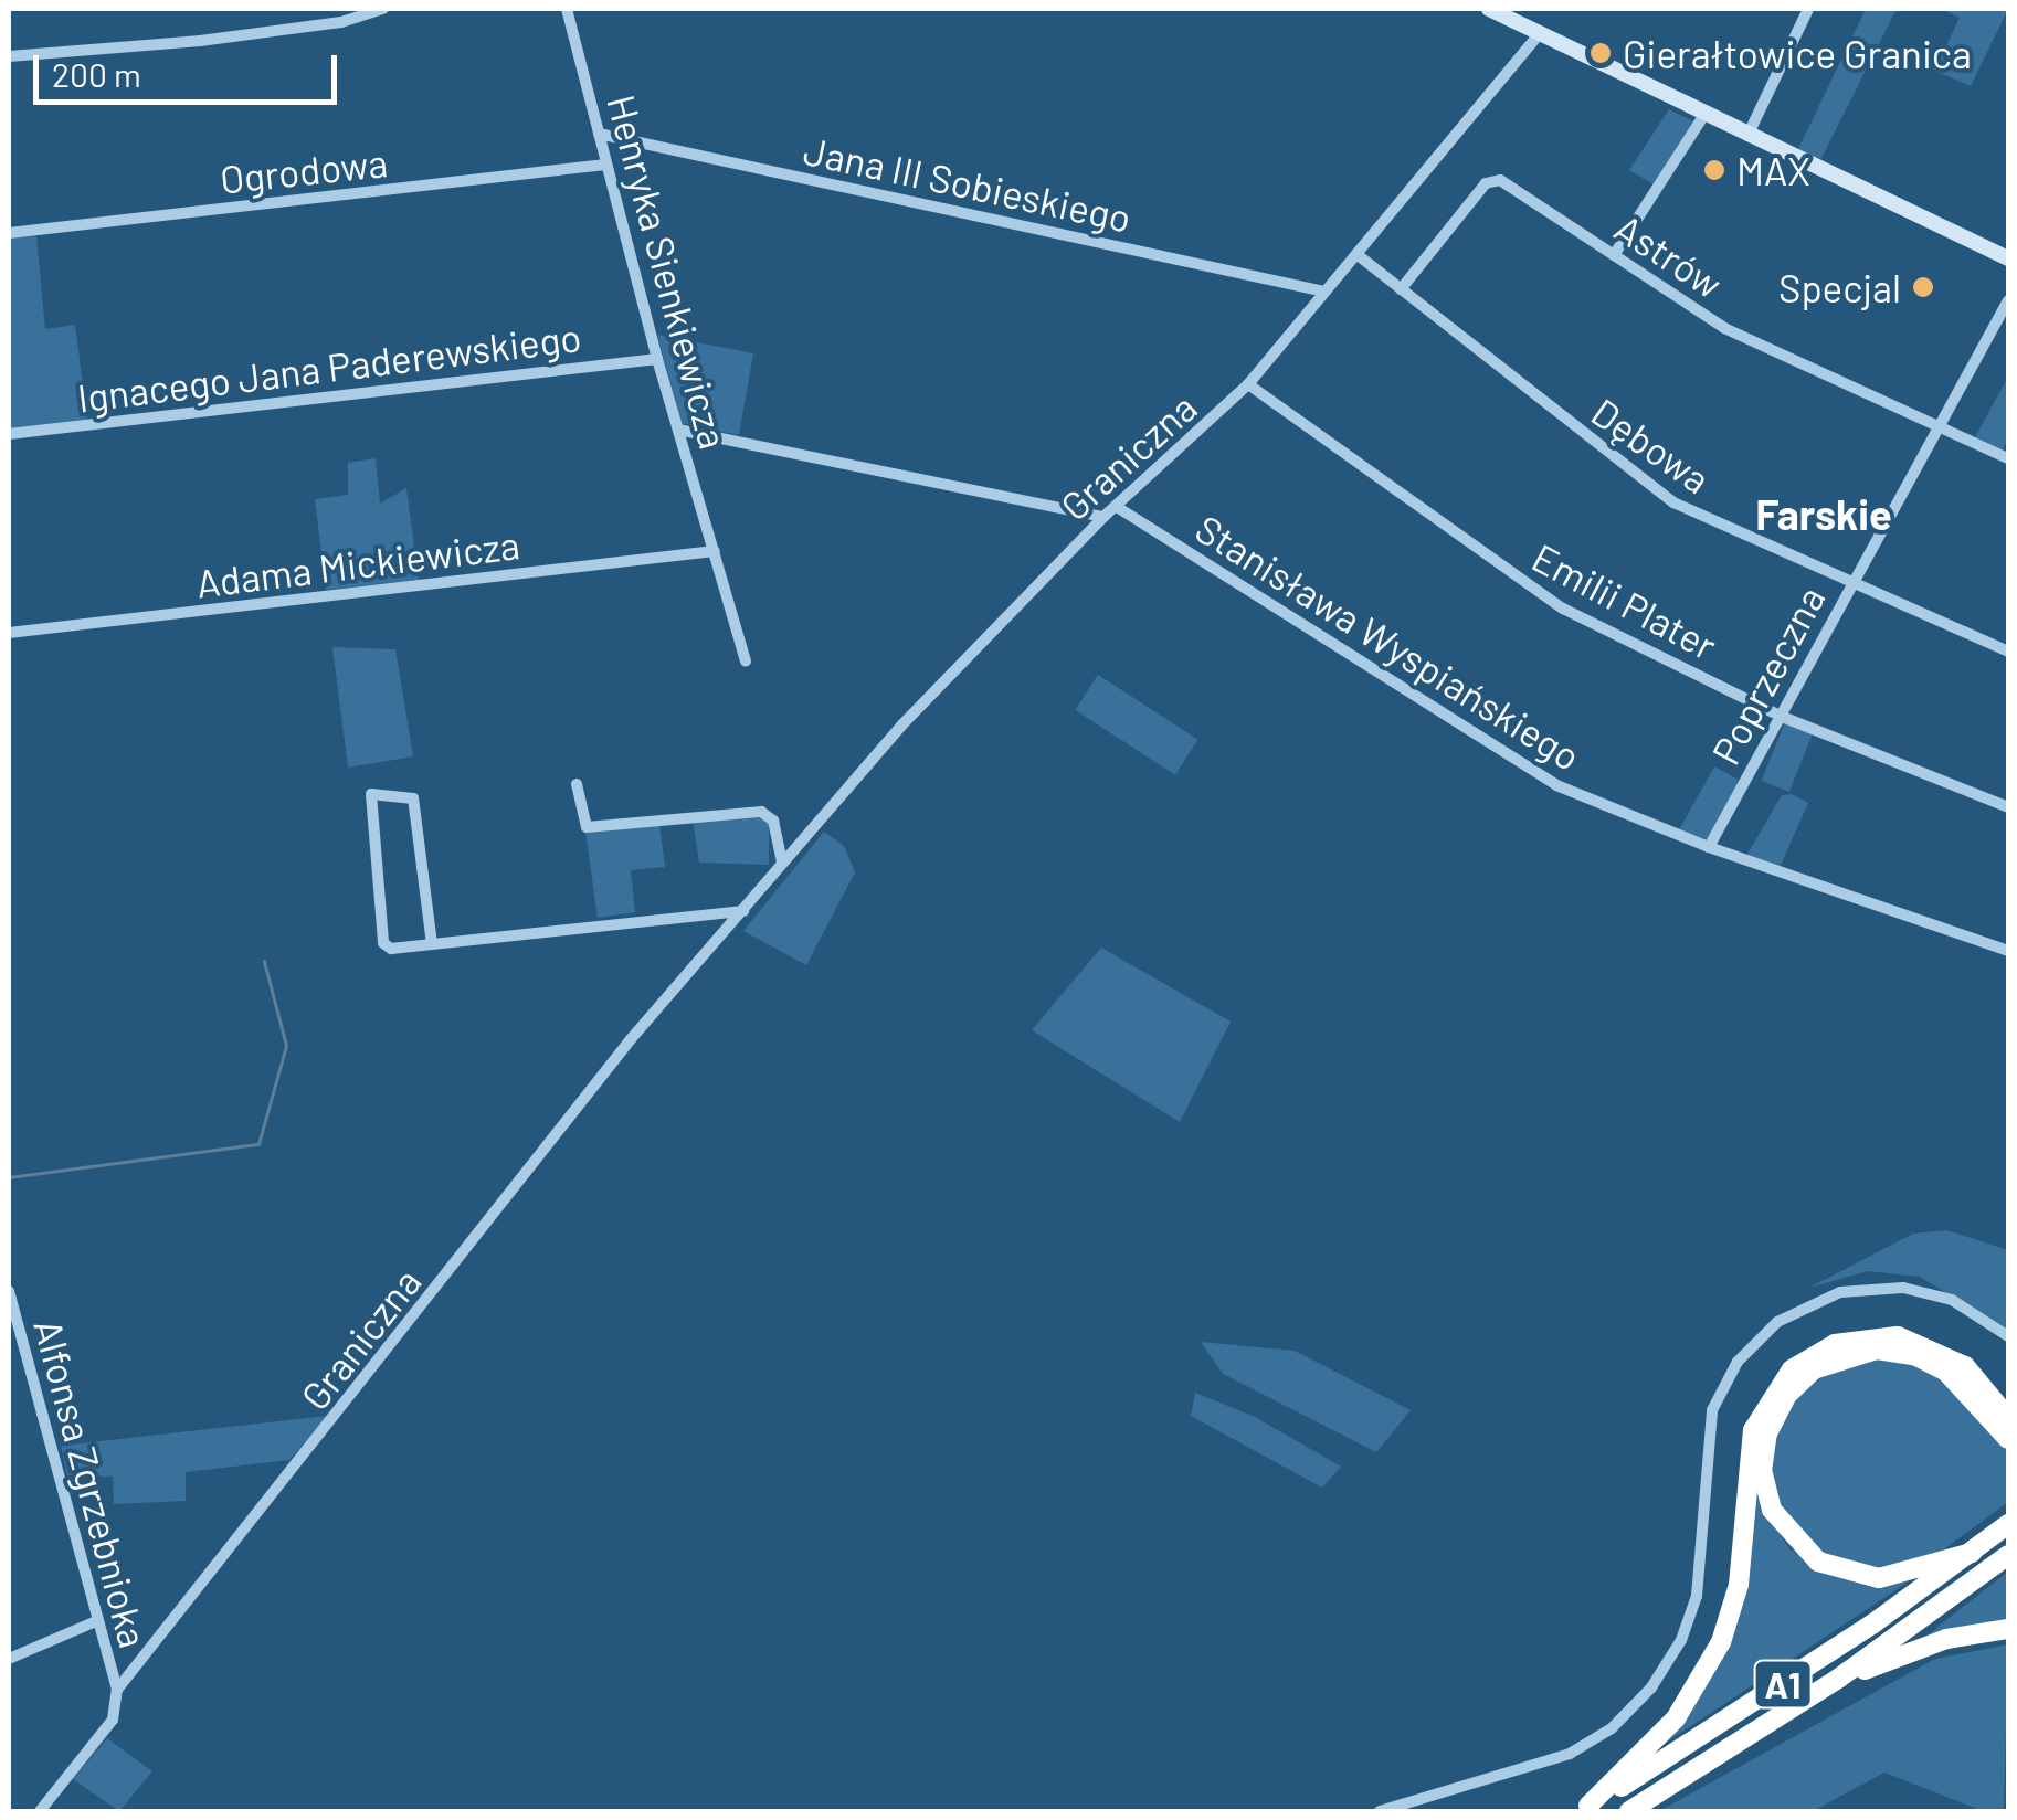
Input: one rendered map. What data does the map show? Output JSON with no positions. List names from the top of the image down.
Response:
{
  "streets": {
    "highway": ["A1"],
    "street": [
      "Ogrodowa",
      "Jana III Sobieskiego",
      "Astrów",
      "Henryka Sienkiewicza",
      "Ignacego Jana Paderewskiego",
      "Dębowa",
      "Graniczna",
      "Adama Mickiewicza",
      "Emilii Plater",
      "Stanisława Wyspiańskiego",
      "Poprzeczna",
      "Alfonsa Zgrzebnioka"
    ]
  },
  "crossings": [
    ["Ogrodowa", "Henryka Sienkiewicza"],
    ["Jana III Sobieskiego", "Henryka Sienkiewicza"],
    ["Jana III Sobieskiego", "Graniczna"],
    ["Astrów", "Dębowa"],
    ["Astrów", "Poprzeczna"],
    ["Henryka Sienkiewicza", "Ignacego Jana Paderewskiego"],
    ["Henryka Sienkiewicza", "Adama Mickiewicza"],
    ["Dębowa", "Graniczna"],
    ["Dębowa", "Poprzeczna"],
    ["Graniczna", "Emilii Plater"],
    ["Graniczna", "Stanisława Wyspiańskiego"],
    ["Graniczna", "Alfonsa Zgrzebnioka"],
    ["Emilii Plater", "Poprzeczna"],
    ["Stanisława Wyspiańskiego", "Poprzeczna"]
  ],
  "districts": ["Farskie"],
  "places": ["Gierałtowice Granica", "MAX", "Specjal"],
  "scale_bar": "200 m"
}
